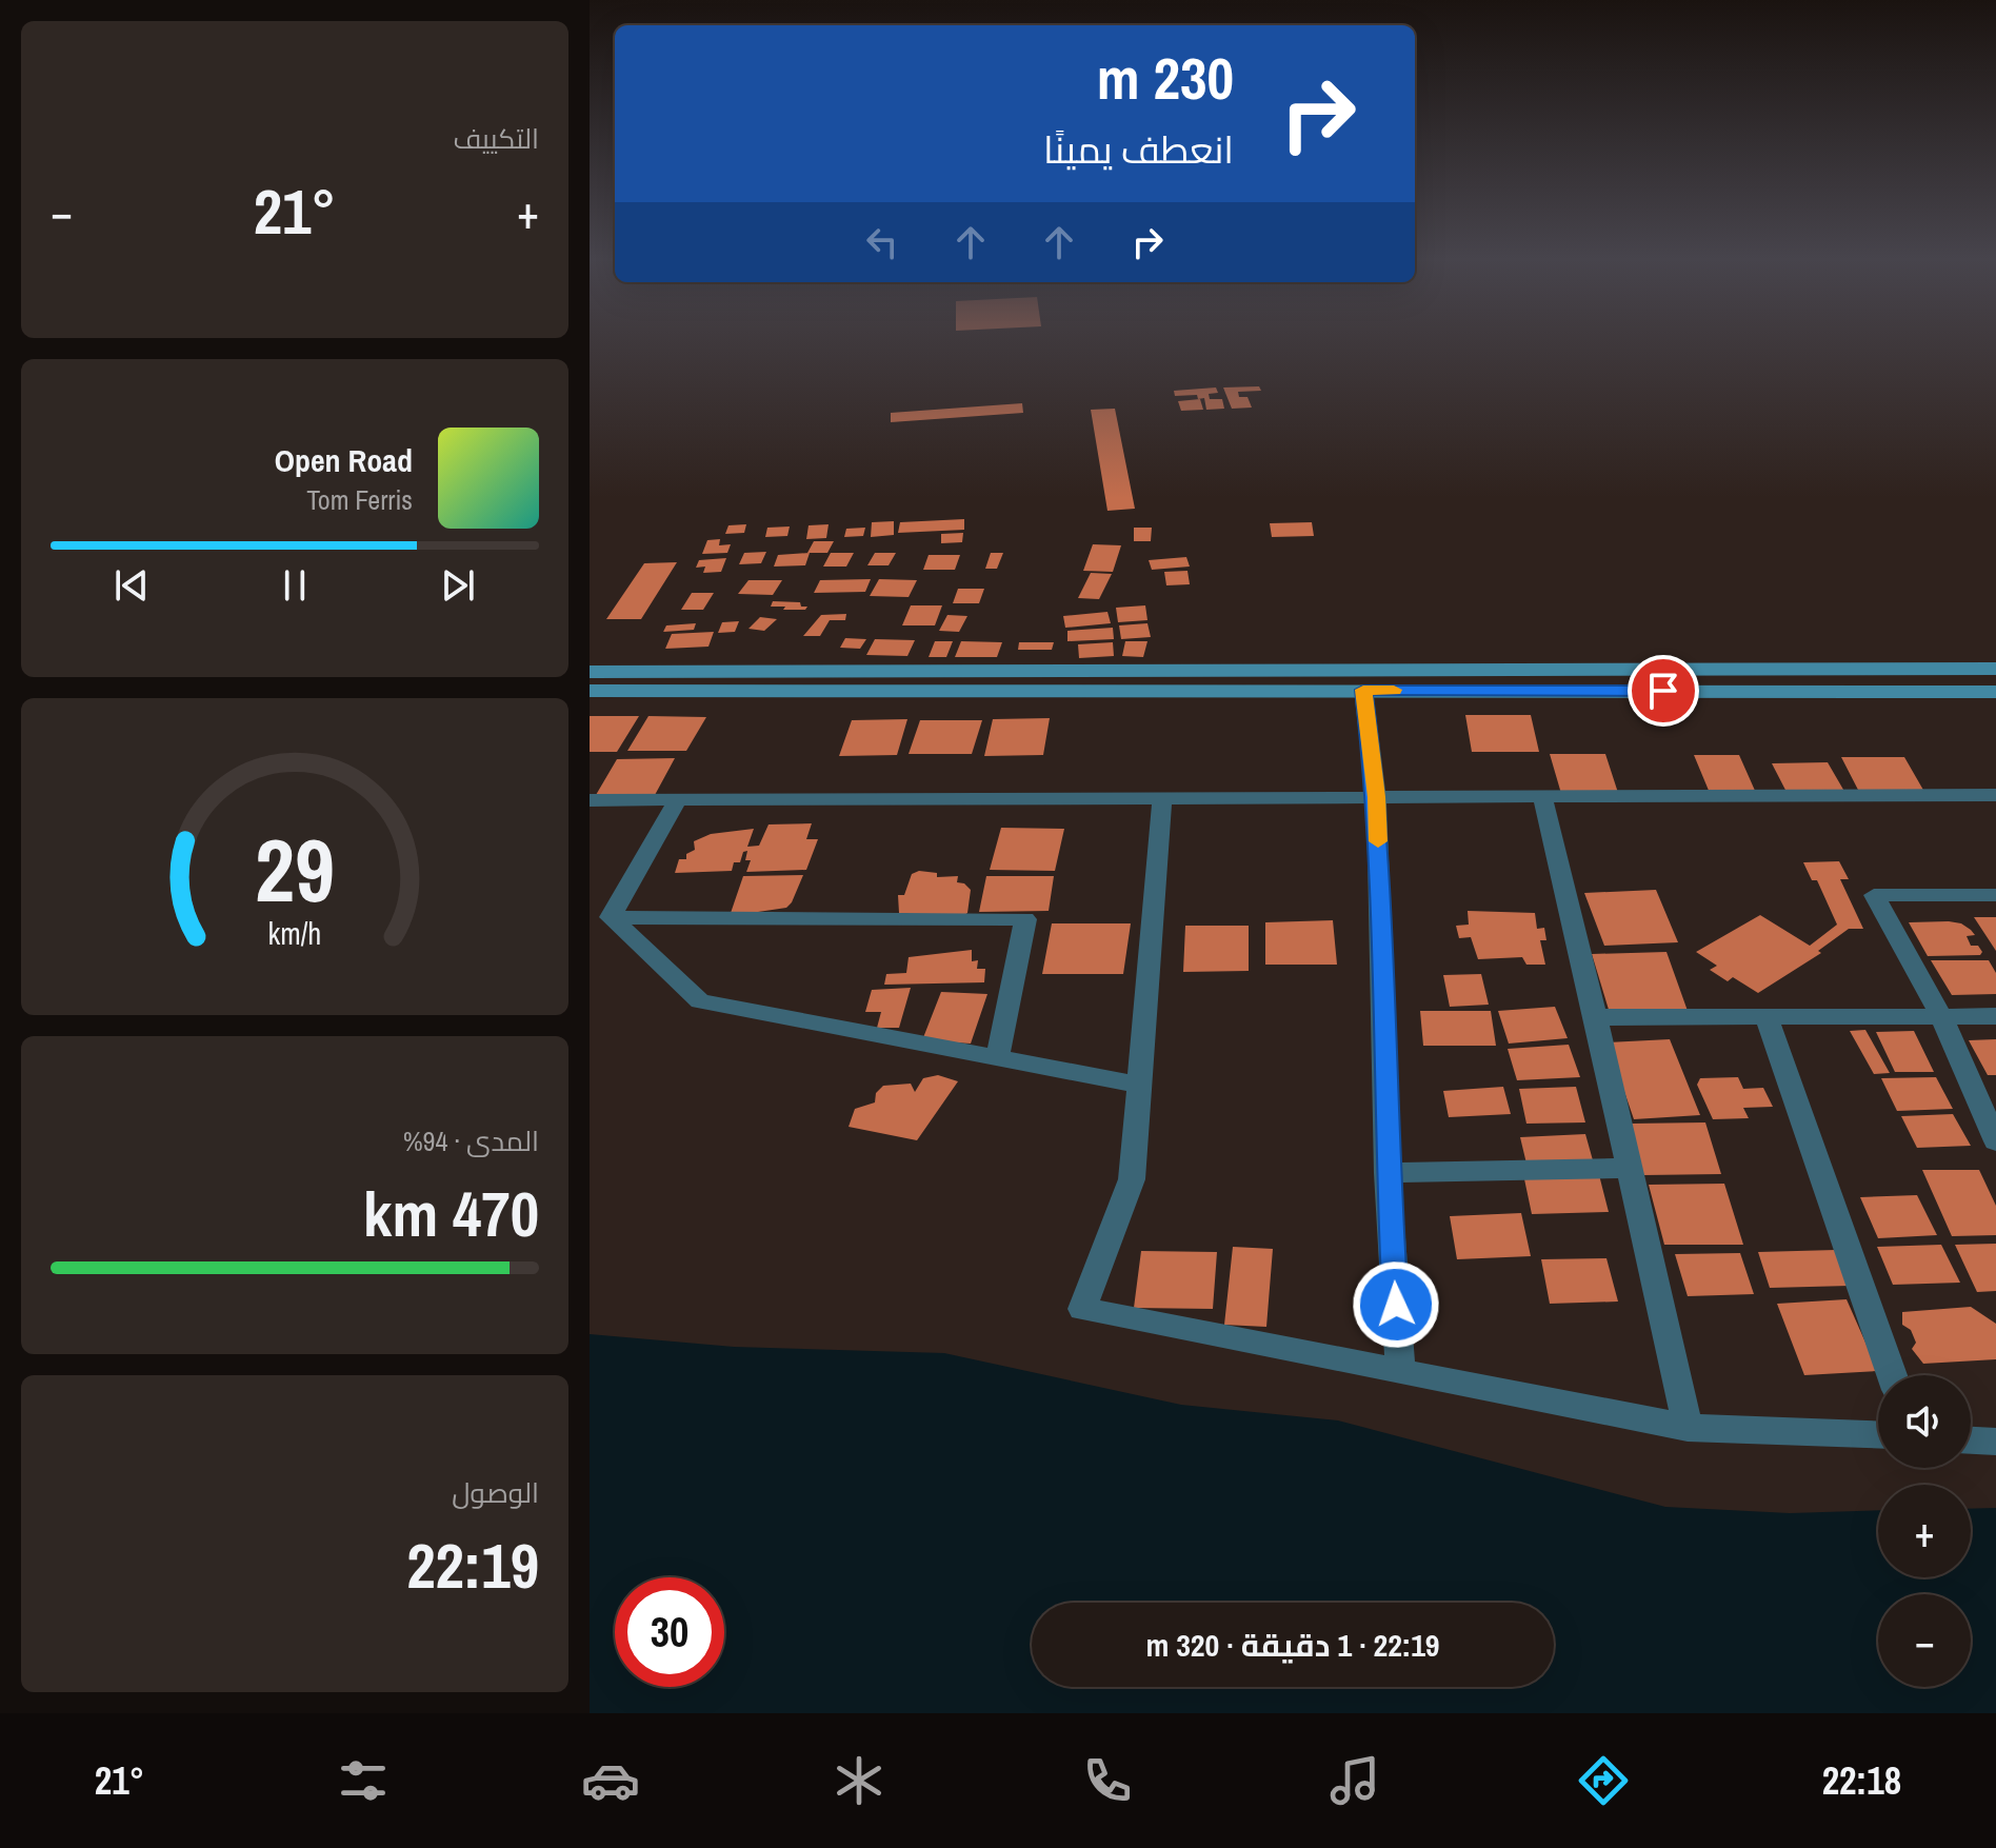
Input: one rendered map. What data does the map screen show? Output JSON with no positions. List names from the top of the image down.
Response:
{
  "page": {
    "tile": [
      "التكييف",
      ["المدى · 94%", "470 km"],
      ["الوصول", "22:19"]
    ],
    "turn": ["230 m", "انعطف يمينًا"],
    "heat": ["−", "21°", "+"],
    "song": ["Open Road", "Tom Ferris"],
    "map_buttons": ["+", "−"],
    "limit": "30",
    "trip": "22:19 · 1 دقيقة · 320 m",
    "tabs": ["22:18", "21°"],
    "gauge": ["29", "km/h"]
  }
}
